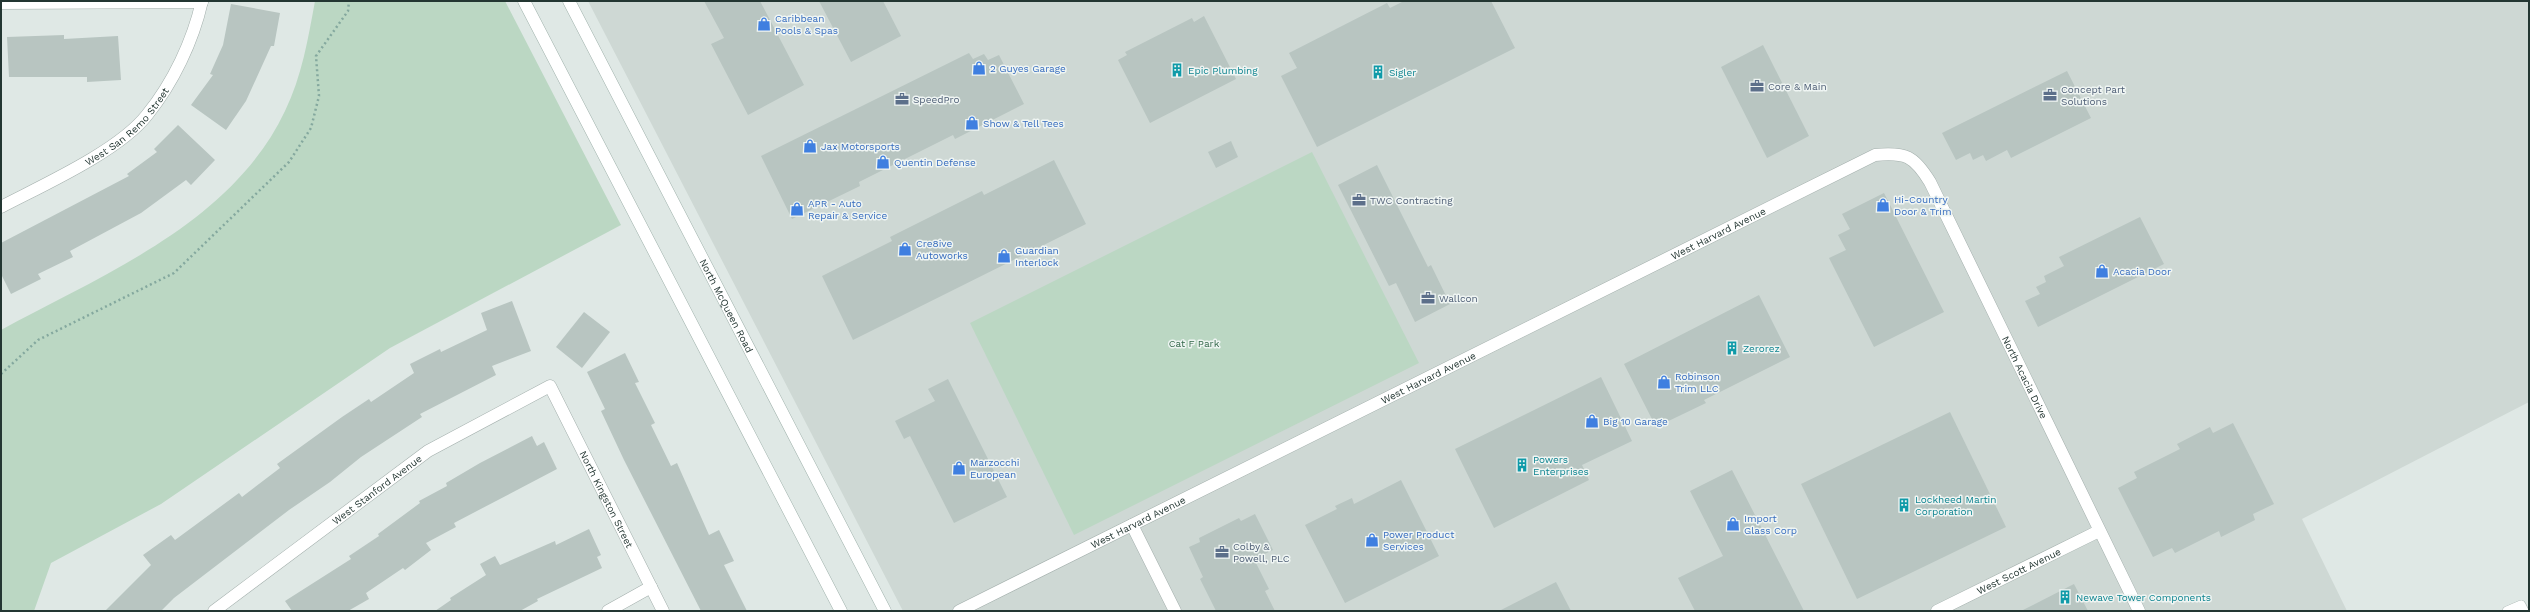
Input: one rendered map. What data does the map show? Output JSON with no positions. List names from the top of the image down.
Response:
{
  "streets": {
    "street": [
      "West San Remo Street",
      "West Harvard Avenue",
      "North McQueen Road",
      "North Acacia Drive",
      "West Stanford Avenue",
      "North Kingston Street",
      "West Scott Avenue"
    ]
  },
  "crossings": [
    ["West Harvard Avenue", "North Acacia Drive"],
    ["North Acacia Drive", "West Scott Avenue"],
    ["West Stanford Avenue", "North Kingston Street"]
  ],
  "parks": ["Cat F Park"],
  "places": {
    "shop": [
      "Caribbean Pools & Spas",
      "2 Guyes Garage",
      "Show & Tell Tees",
      "Jax Motorsports",
      "Quentin Defense",
      "Hi-Country Door & Trim",
      "APR - Auto Repair & Service",
      "Cre8ive Autoworks",
      "Guardian Interlock",
      "Acacia Door",
      "Robinson Trim LLC",
      "Big 10 Garage",
      "Marzocchi European",
      "Import Glass Corp",
      "Power Product Services"
    ],
    "building": [
      "Epic Plumbing",
      "Sigler",
      "Zerorez",
      "Powers Enterprises",
      "Lockheed Martin Corporation",
      "Newave Tower Components"
    ],
    "office": [
      "Core & Main",
      "Concept Part Solutions",
      "SpeedPro",
      "TWC Contracting",
      "Wallcon",
      "Colby & Powell, PLC"
    ]
  }
}
